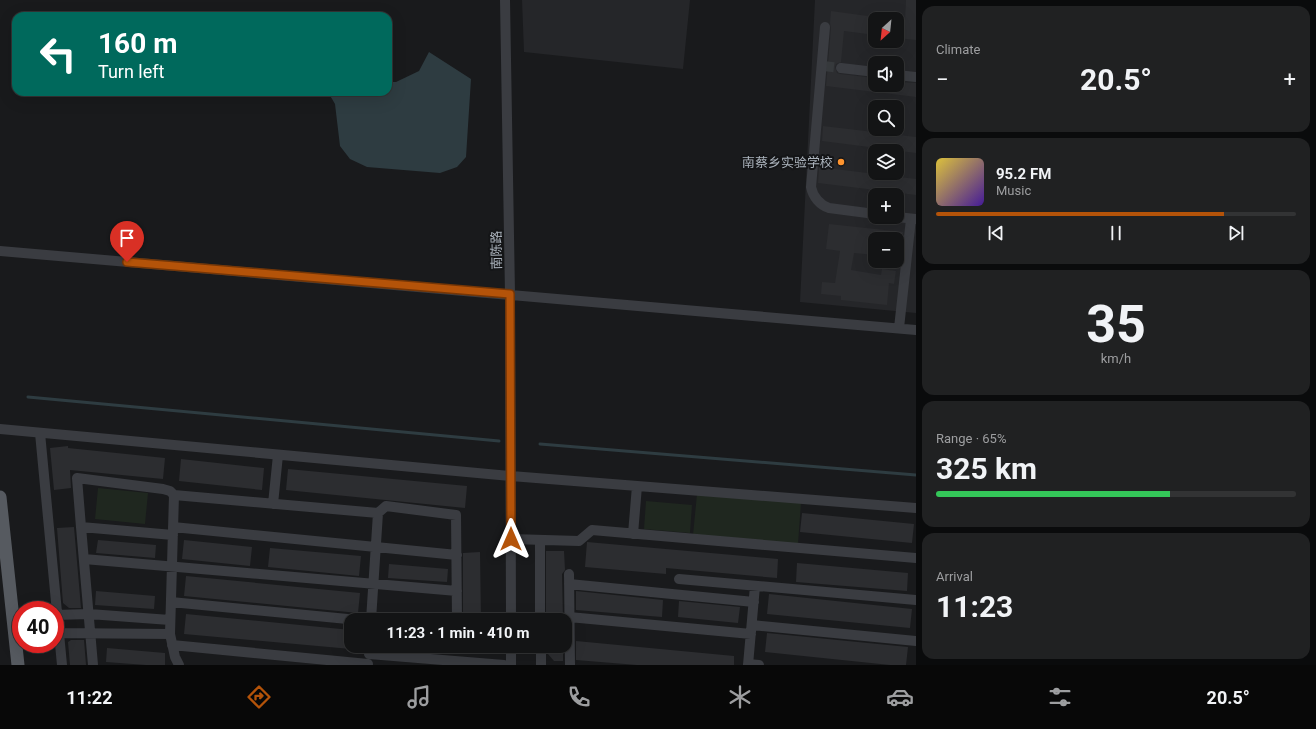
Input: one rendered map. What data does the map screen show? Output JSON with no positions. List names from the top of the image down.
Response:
{
  "streets": {
    "street": ["南陈路"]
  },
  "places": ["南蔡乡实验学校"],
  "north": "bottom left",
  "page": {
    "tile": [
      "Climate",
      ["35", "km/h"],
      ["Range · 65%", "325 km"],
      ["Arrival", "11:23"]
    ],
    "map_buttons": ["+", "−"],
    "turn": ["160 m", "Turn left"],
    "heat": ["−", "20.5°", "+"],
    "song": ["95.2 FM", "Music"],
    "limit": "40",
    "trip": "11:23 · 1 min · 410 m",
    "tabs": ["11:22", "20.5°"]
  }
}
